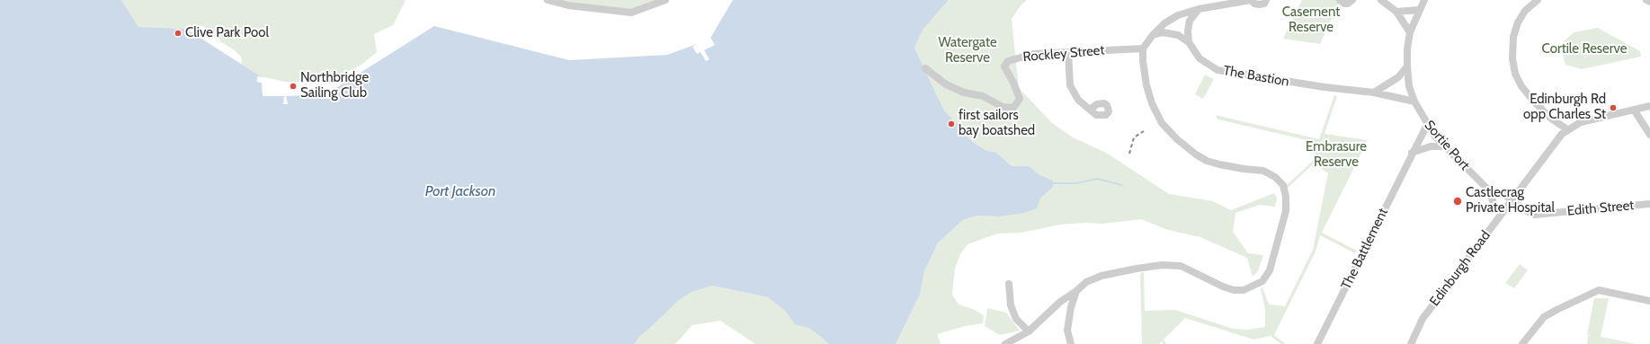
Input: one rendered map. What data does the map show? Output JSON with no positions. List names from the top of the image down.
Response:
{
  "streets": {
    "street": [
      "Rockley Street",
      "The Bastion",
      "Sortie Port",
      "Edith Street",
      "The Battlement",
      "Edinburgh Road"
    ]
  },
  "crossings": [
    ["The Bastion", "Sortie Port"],
    ["Sortie Port", "Edith Street"],
    ["Sortie Port", "The Battlement"],
    ["Sortie Port", "Edinburgh Road"],
    ["Edith Street", "Edinburgh Road"]
  ],
  "water": ["Port Jackson"],
  "parks": [
    "Casement Reserve",
    "Watergate Reserve",
    "Cortile Reserve",
    "Embrasure Reserve"
  ],
  "places": [
    "Clive Park Pool",
    "Northbridge Sailing Club",
    "Edinburgh Rd opp Charles St",
    "first sailors bay boatshed",
    "Castlecrag Private Hospital"
  ]
}
